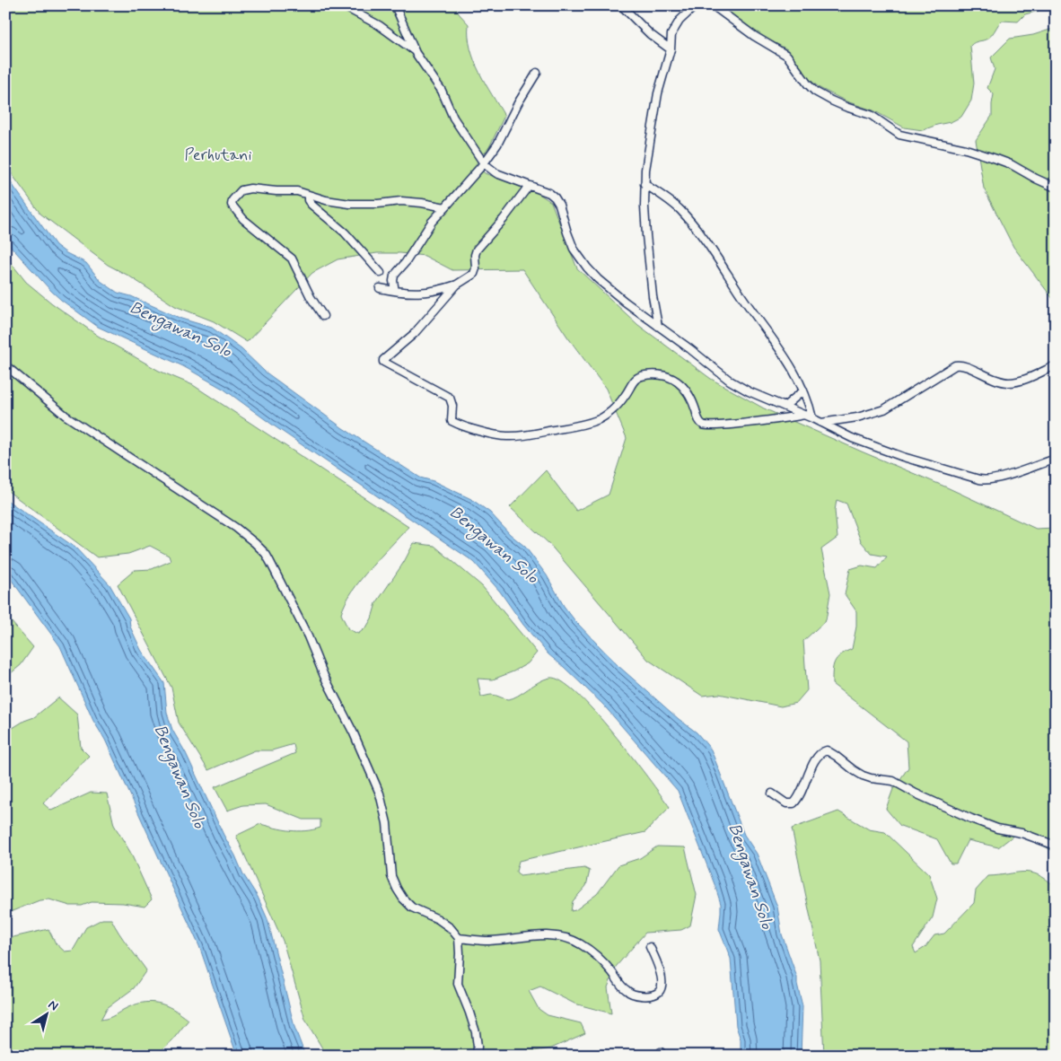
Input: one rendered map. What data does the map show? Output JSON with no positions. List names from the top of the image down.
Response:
{
  "water": ["Bengawan Solo"],
  "parks": ["Perhutani"],
  "north": "top right"
}
